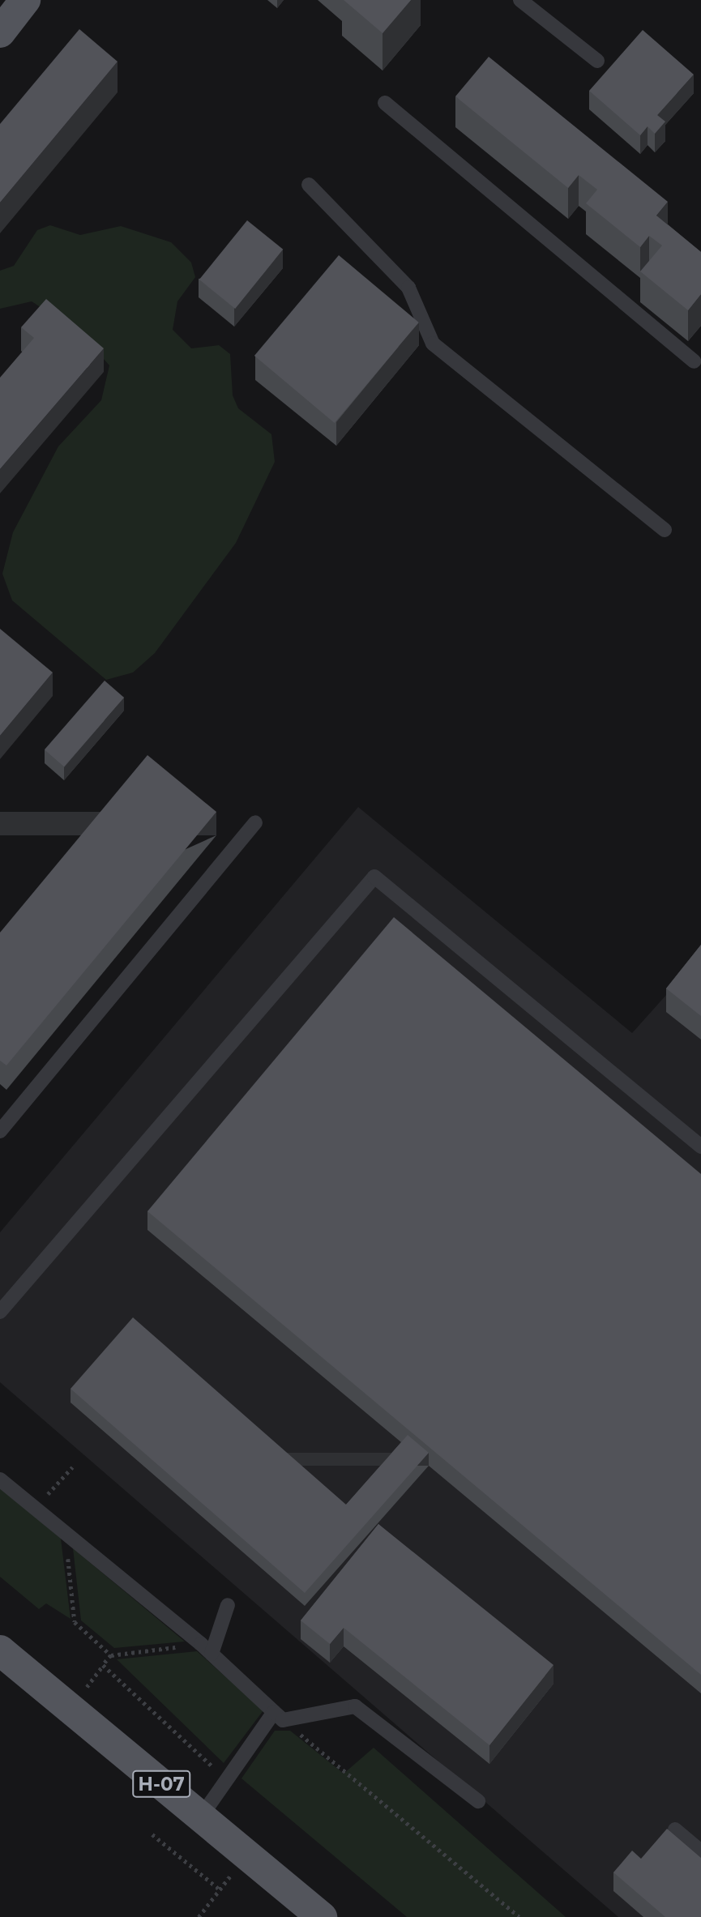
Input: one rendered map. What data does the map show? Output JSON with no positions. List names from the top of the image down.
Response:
{
  "streets": {
    "main road": ["Н-07"]
  }
}
